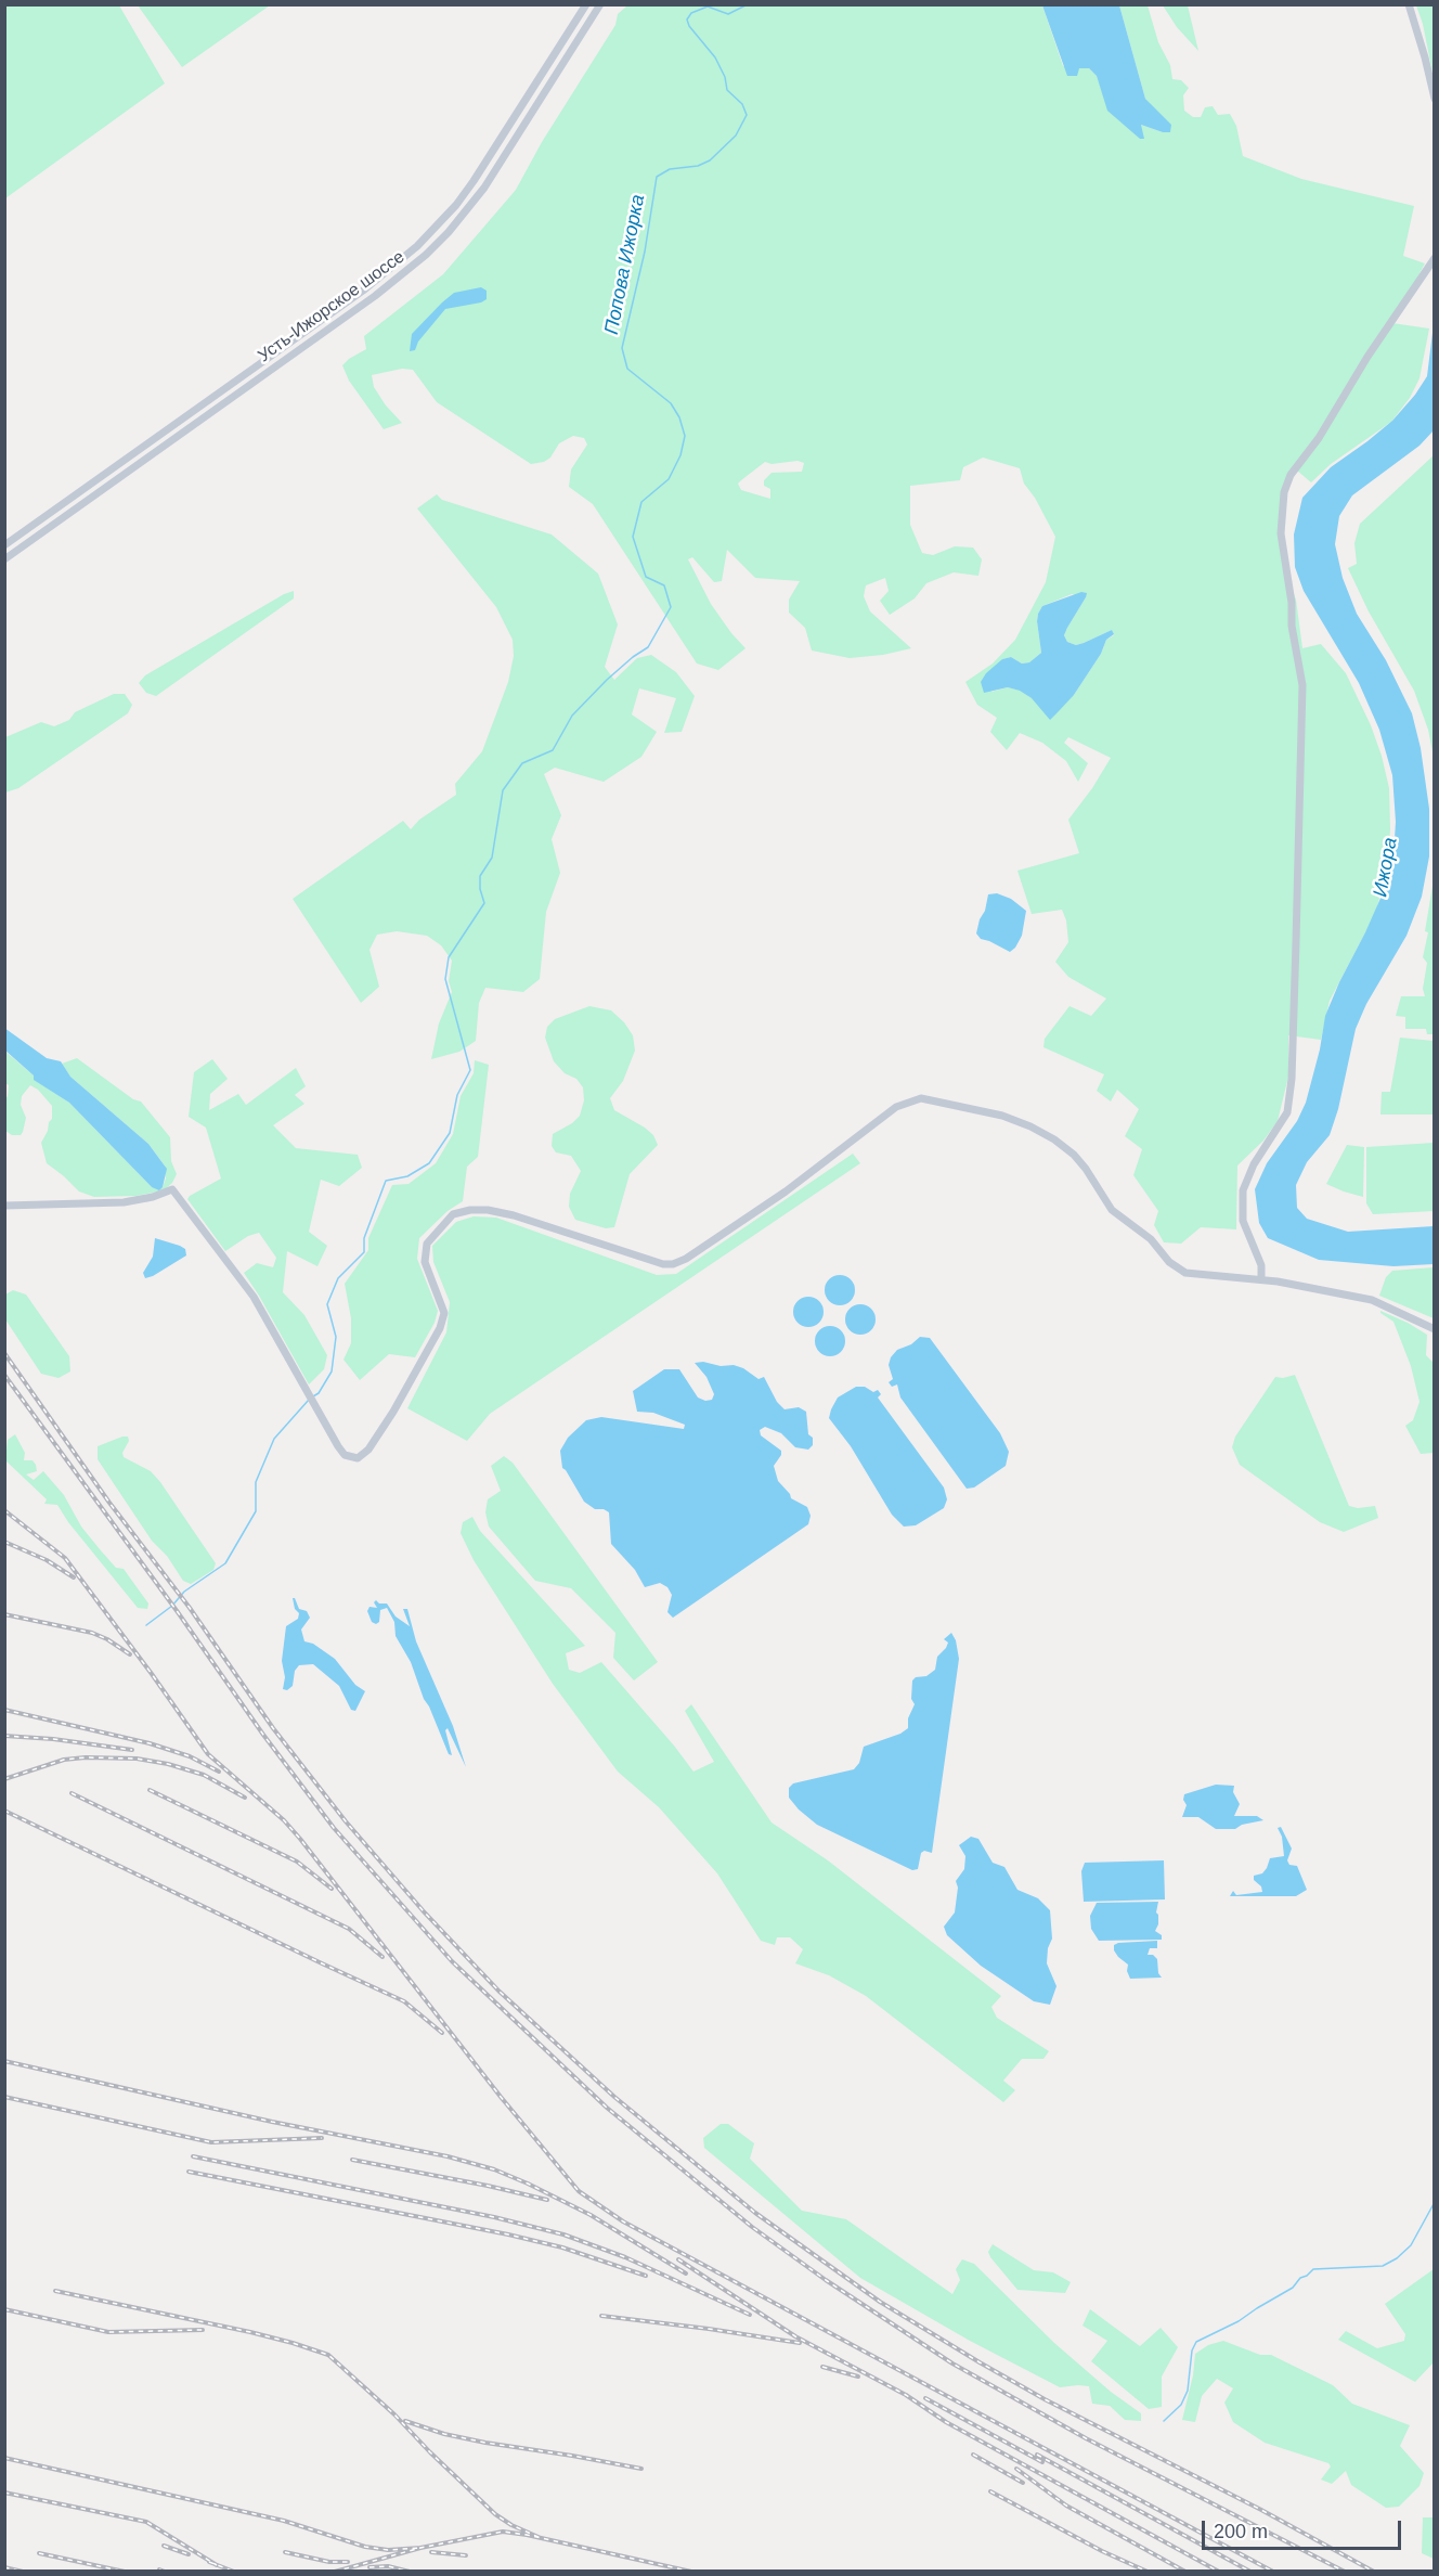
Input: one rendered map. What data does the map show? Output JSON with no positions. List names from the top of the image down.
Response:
{
  "streets": {
    "street": ["Усть-Ижорское шоссе"]
  },
  "water": ["Попова Ижорка", "Ижора"],
  "scale_bar": "200 m"
}
